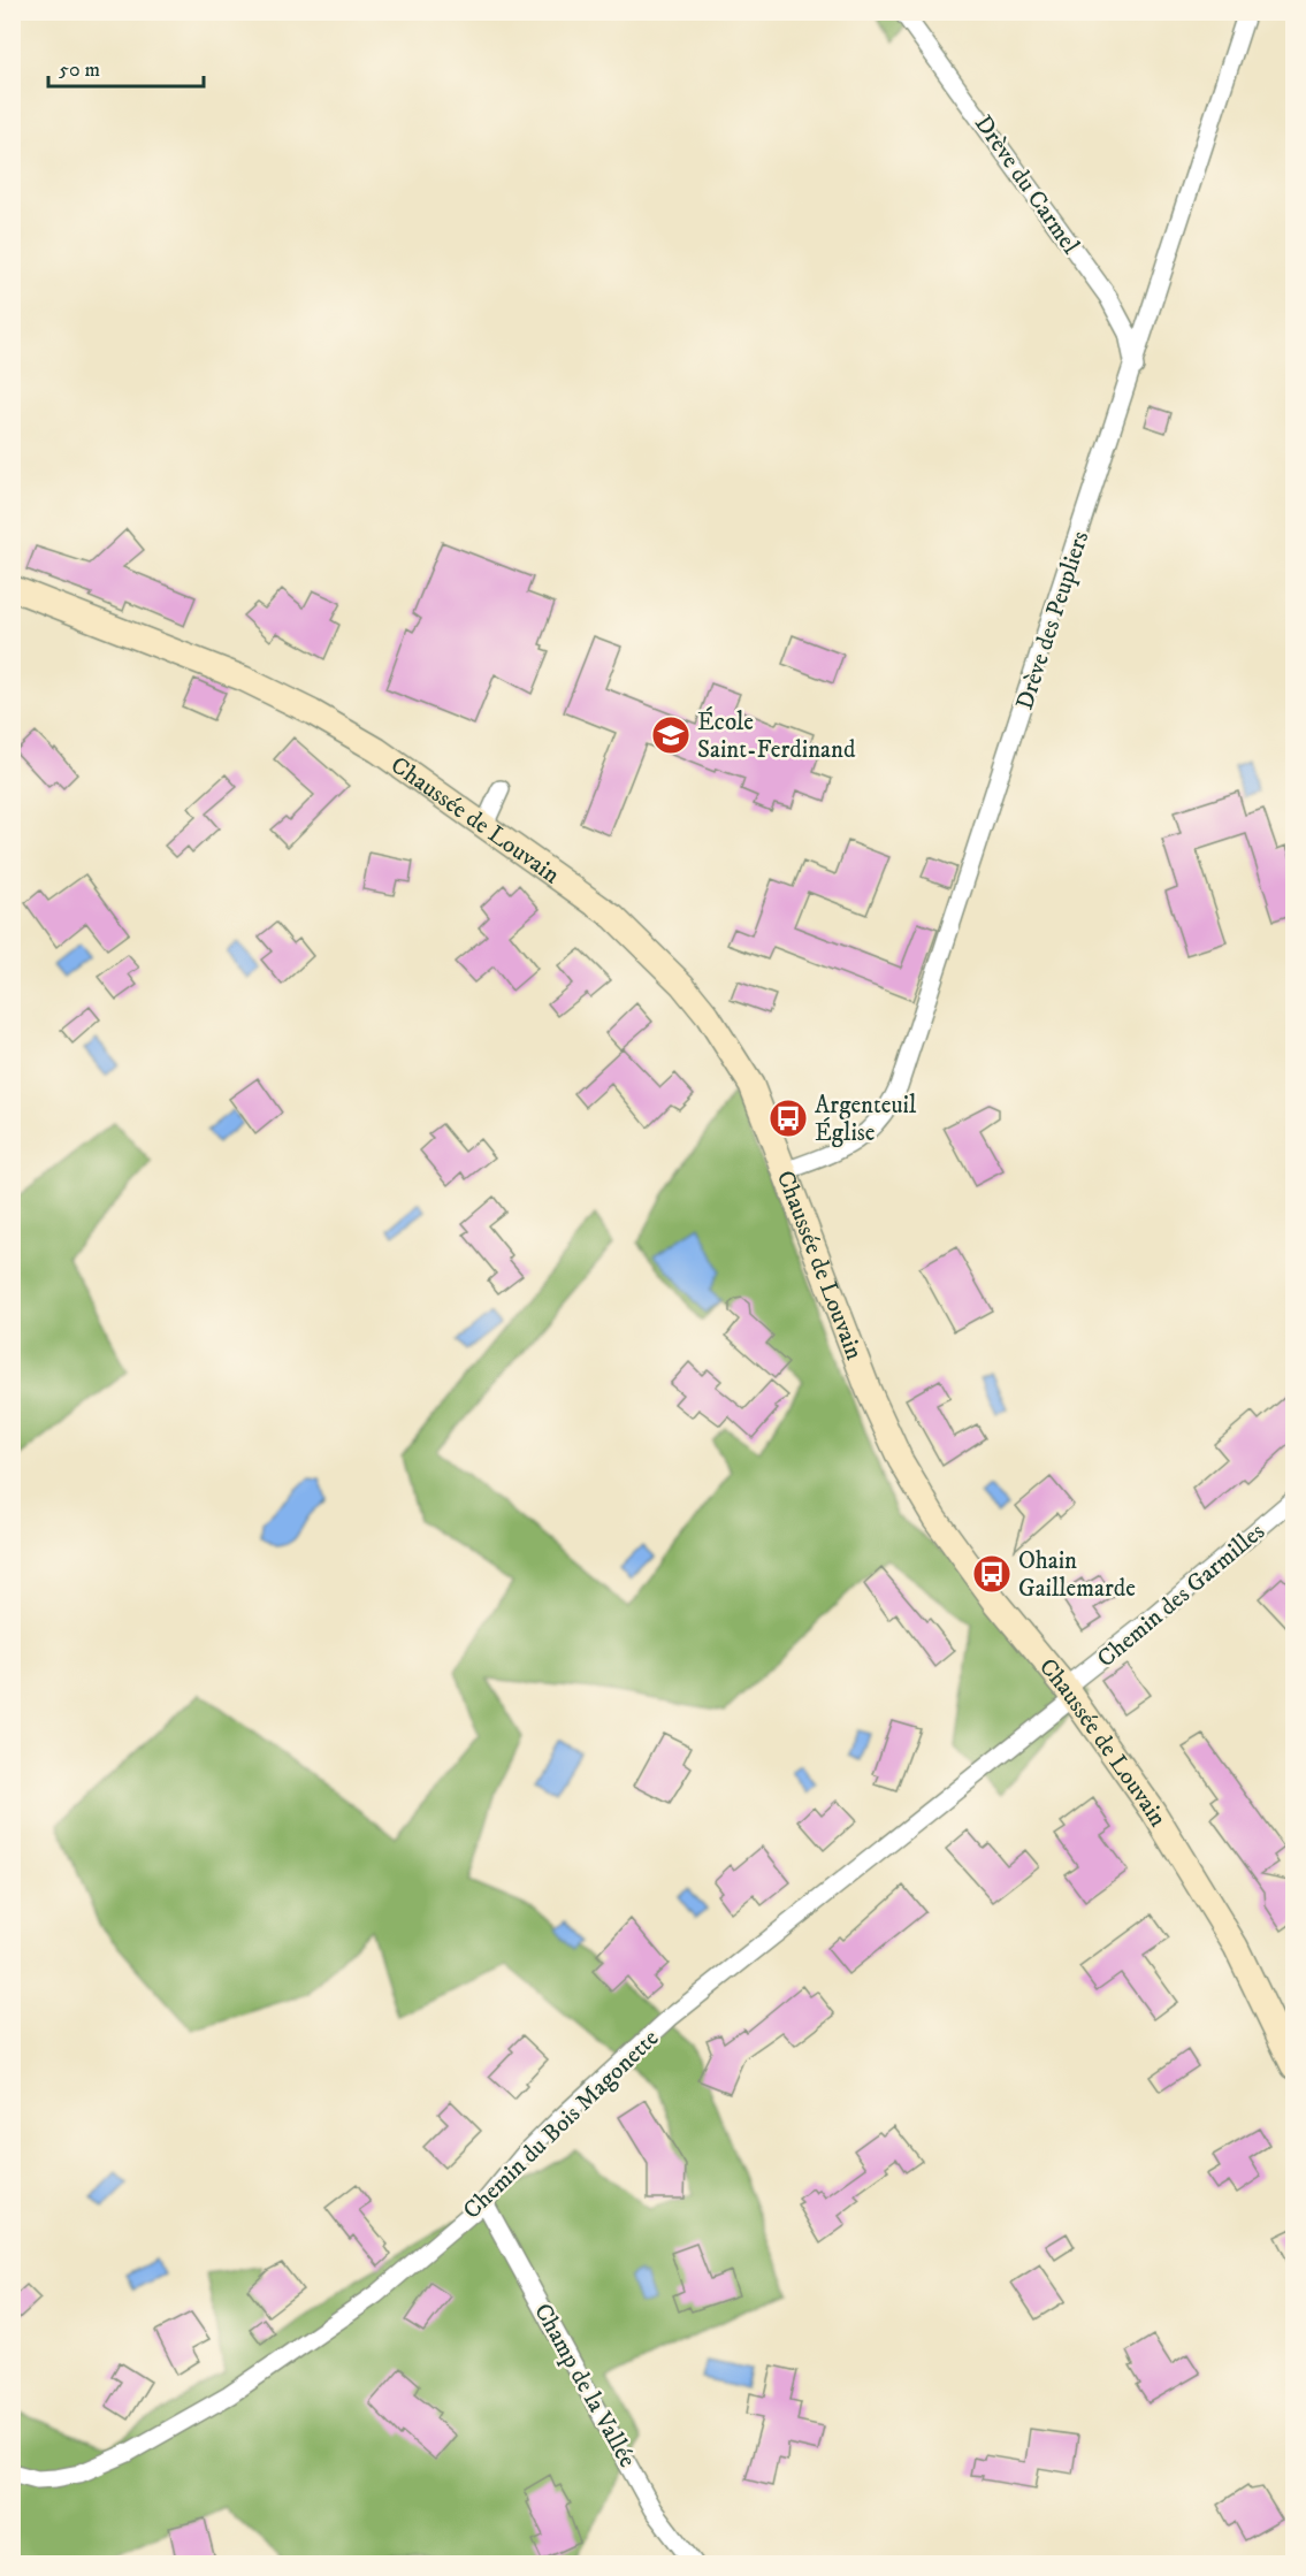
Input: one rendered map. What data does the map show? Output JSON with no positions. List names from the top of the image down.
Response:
{
  "streets": {
    "main road": ["Chaussée de Louvain"],
    "street": [
      "Drève du Carmel",
      "Drève des Peupliers",
      "Chemin des Garmilles",
      "Chemin du Bois Magonette",
      "Champ de la Vallée"
    ]
  },
  "crossings": [
    ["Drève du Carmel", "Drève des Peupliers"],
    ["Drève des Peupliers", "Chaussée de Louvain"],
    ["Chaussée de Louvain", "Chemin des Garmilles"],
    ["Chaussée de Louvain", "Chemin du Bois Magonette"],
    ["Chemin des Garmilles", "Chemin du Bois Magonette"],
    ["Chemin du Bois Magonette", "Champ de la Vallée"]
  ],
  "places": {
    "school or university": ["École Saint-Ferdinand"],
    "bus stop": ["Argenteuil Église", "Ohain Gaillemarde"]
  },
  "scale_bar": "50 m"
}
